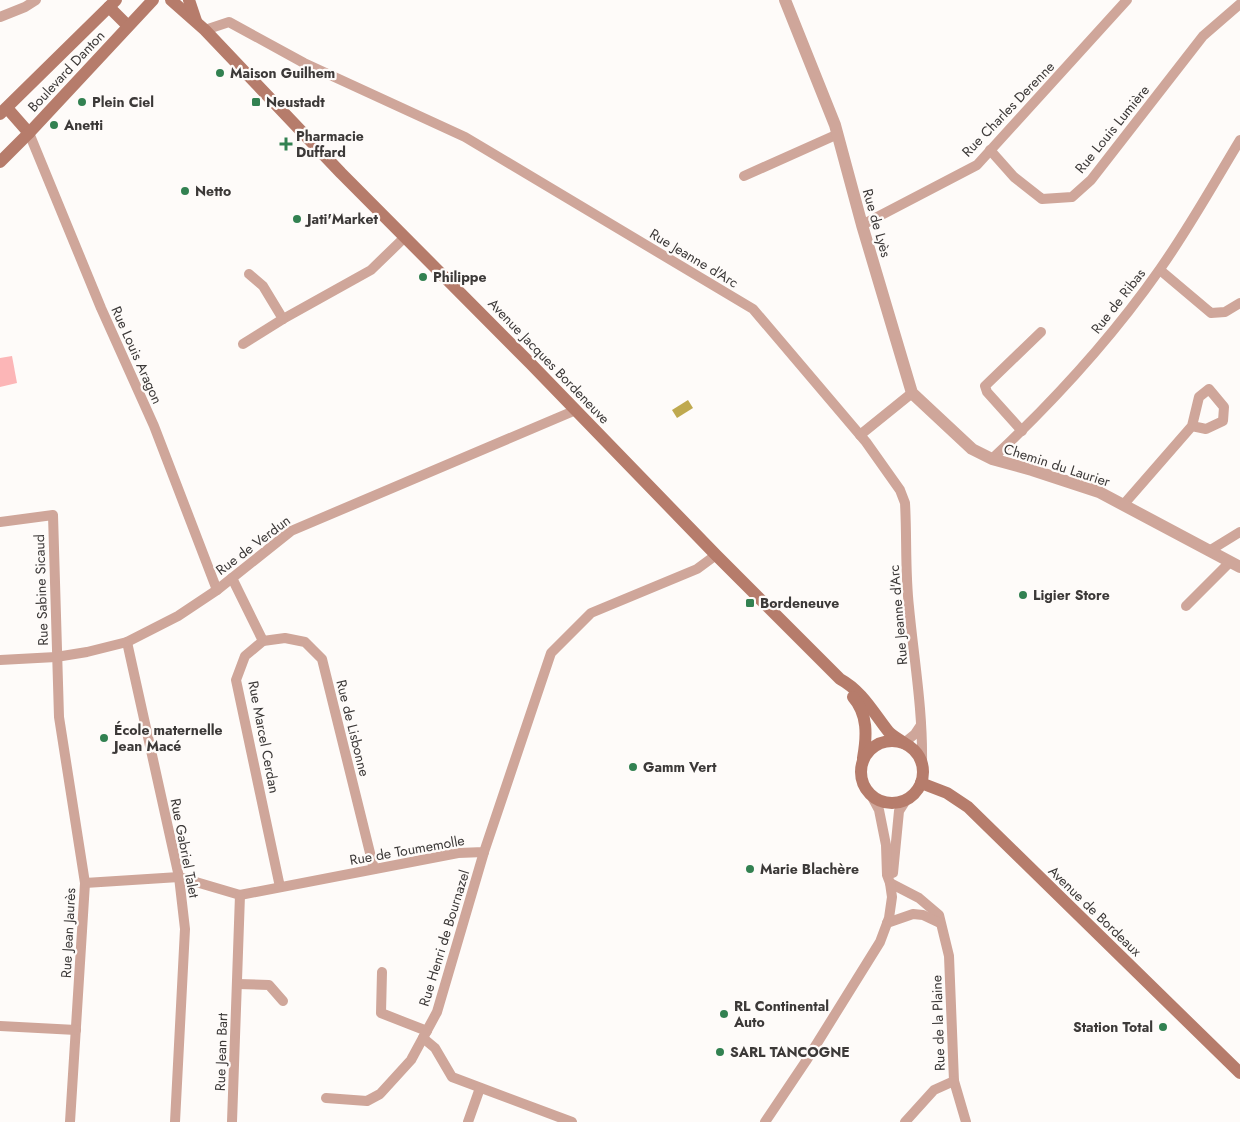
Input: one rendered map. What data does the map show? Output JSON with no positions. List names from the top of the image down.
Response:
{
  "streets": {
    "main road": ["Boulevard Danton", "Avenue Jacques Bordeneuve", "Avenue de Bordeaux"],
    "street": [
      "Rue Charles Derenne",
      "Rue Louis Lumière",
      "Rue de Lyès",
      "Rue Jeanne d'Arc",
      "Rue de Ribas",
      "Rue Louis Aragon",
      "Chemin du Laurier",
      "Rue de Verdun",
      "Rue Sabine Sicaud",
      "Rue de Lisbonne",
      "Rue Marcel Cerdan",
      "Rue Gabriel Talet",
      "Rue de Toumemolle",
      "Rue Jean Jaurès",
      "Rue Henri de Bournazel",
      "Rue de la Plaine",
      "Rue Jean Bart"
    ]
  },
  "crossings": [
    ["Boulevard Danton", "Rue Louis Aragon"],
    ["Rue Charles Derenne", "Rue Louis Lumière"],
    ["Rue Charles Derenne", "Rue de Lyès"],
    ["Rue de Lyès", "Chemin du Laurier"],
    ["Rue Jeanne d'Arc", "Avenue Jacques Bordeneuve"],
    ["Rue Jeanne d'Arc", "Avenue de Bordeaux"],
    ["Rue de Ribas", "Chemin du Laurier"],
    ["Rue Louis Aragon", "Rue de Verdun"],
    ["Avenue Jacques Bordeneuve", "Rue de Verdun"],
    ["Avenue Jacques Bordeneuve", "Rue de Toumemolle"],
    ["Avenue Jacques Bordeneuve", "Avenue de Bordeaux"],
    ["Rue de Verdun", "Rue Sabine Sicaud"],
    ["Rue de Verdun", "Rue Gabriel Talet"],
    ["Rue de Verdun", "Rue Jean Jaurès"],
    ["Rue Sabine Sicaud", "Rue Jean Jaurès"],
    ["Rue de Lisbonne", "Rue Marcel Cerdan"],
    ["Rue de Lisbonne", "Rue de Toumemolle"],
    ["Rue Marcel Cerdan", "Rue de Toumemolle"],
    ["Rue Gabriel Talet", "Rue de Toumemolle"],
    ["Rue de Toumemolle", "Rue Jean Jaurès"],
    ["Rue de Toumemolle", "Rue Henri de Bournazel"],
    ["Rue de Toumemolle", "Rue Jean Bart"]
  ],
  "places": {
    "other": [
      "Maison Guilhem",
      "Plein Ciel",
      "Anetti",
      "Netto",
      "Jati'Market",
      "Philippe",
      "Ligier Store",
      "École maternelle Jean Macé",
      "Gamm Vert",
      "Marie Blachère",
      "RL Continental Auto",
      "Station Total",
      "SARL TANCOGNE"
    ],
    "transit": ["Neustadt", "Bordeneuve"],
    "health": ["Pharmacie Duffard"]
  }
}
